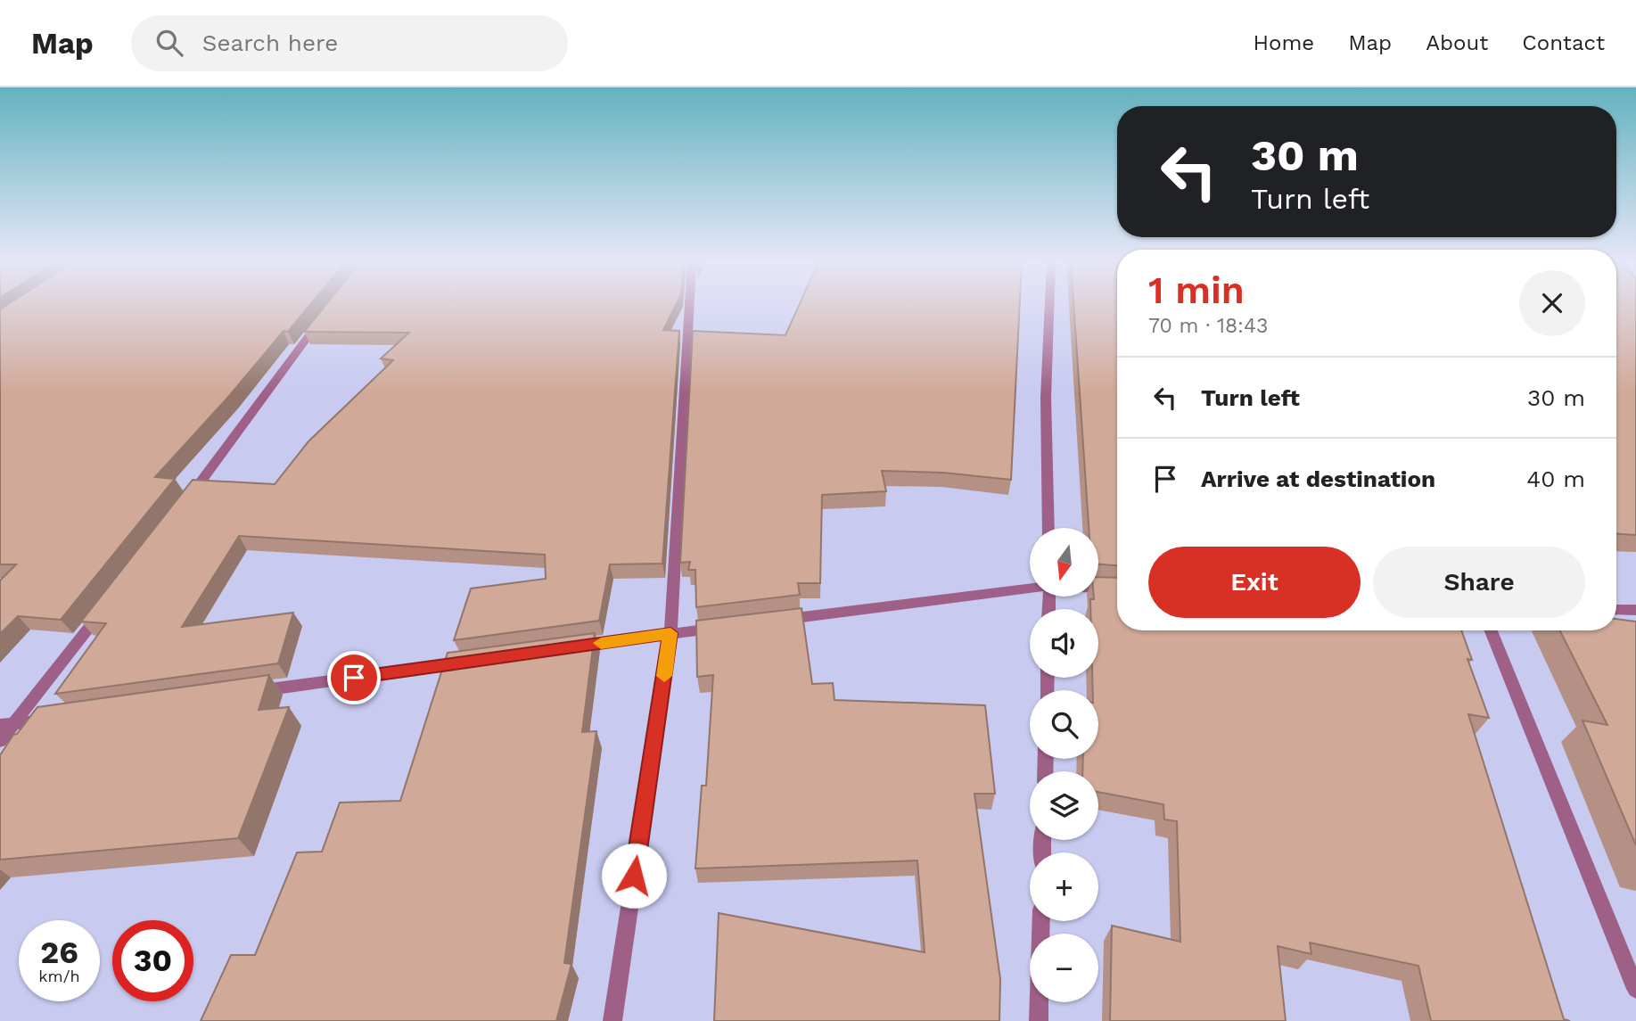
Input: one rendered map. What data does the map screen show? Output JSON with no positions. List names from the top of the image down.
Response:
{
  "north": "bottom",
  "page": {
    "header": "Map",
    "search": "Search here",
    "nav": [
      "Home",
      "Map",
      "About",
      "Contact"
    ],
    "turn": ["30 m", "Turn left"],
    "heading": ["1 min", "70 m · 18:43"],
    "list": [
      {
        "name": "Turn left",
        "value": "30 m"
      },
      {
        "name": "Arrive at destination",
        "value": "40 m"
      }
    ],
    "map_buttons": ["+", "−"],
    "buttons": ["Exit", "Share"],
    "speed": "26 km/h",
    "limit": "30"
  }
}
